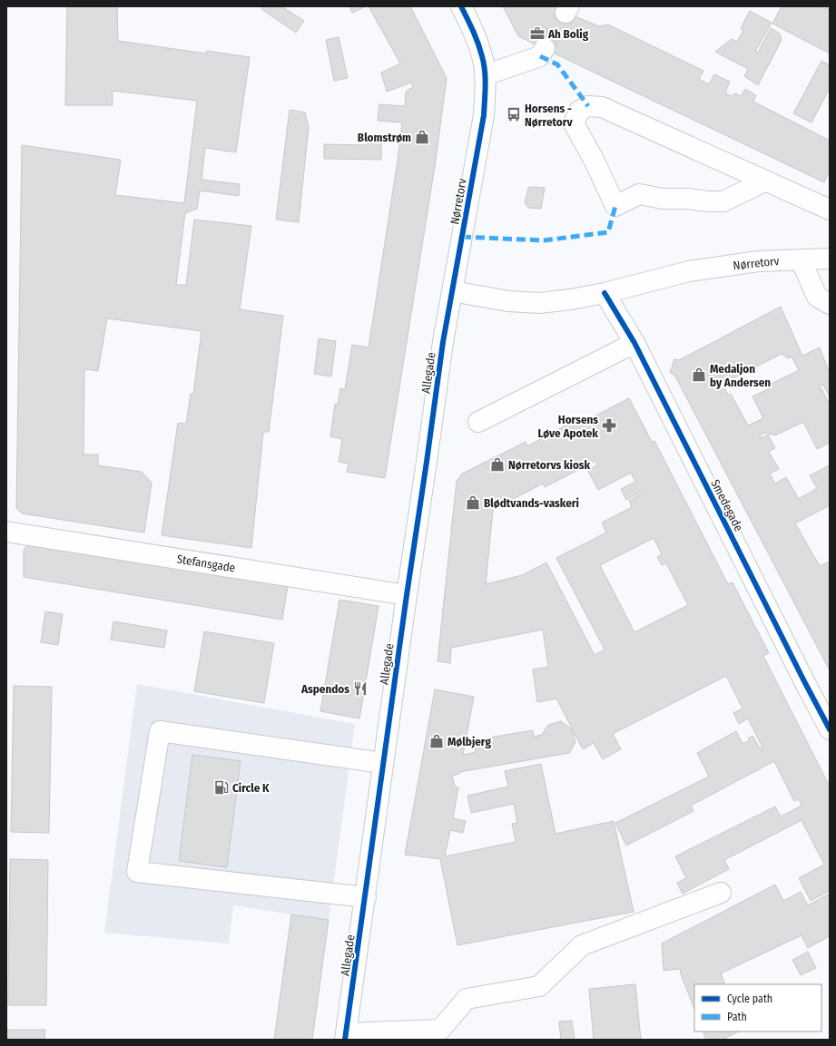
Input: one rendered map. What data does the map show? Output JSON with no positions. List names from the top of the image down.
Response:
{
  "streets": {
    "street": [
      "Nørretorv",
      "Allegade",
      "Smedegade",
      "Stefansgade"
    ]
  },
  "crossings": [
    ["Nørretorv", "Allegade"],
    ["Nørretorv", "Smedegade"],
    ["Allegade", "Stefansgade"]
  ],
  "places": {
    "office": ["Ah Bolig"],
    "bus stop": ["Horsens - Nørretorv"],
    "shop": [
      "Blomstrøm",
      "Medaljon by Andersen",
      "Nørretorvs kiosk",
      "Blødtvands-vaskeri",
      "Mølbjerg"
    ],
    "pharmacy": ["Horsens Løve Apotek"],
    "restaurant": ["Aspendos"],
    "fuel station": ["Circle K"]
  },
  "legend": ["Cycle path", "Path"]
}
